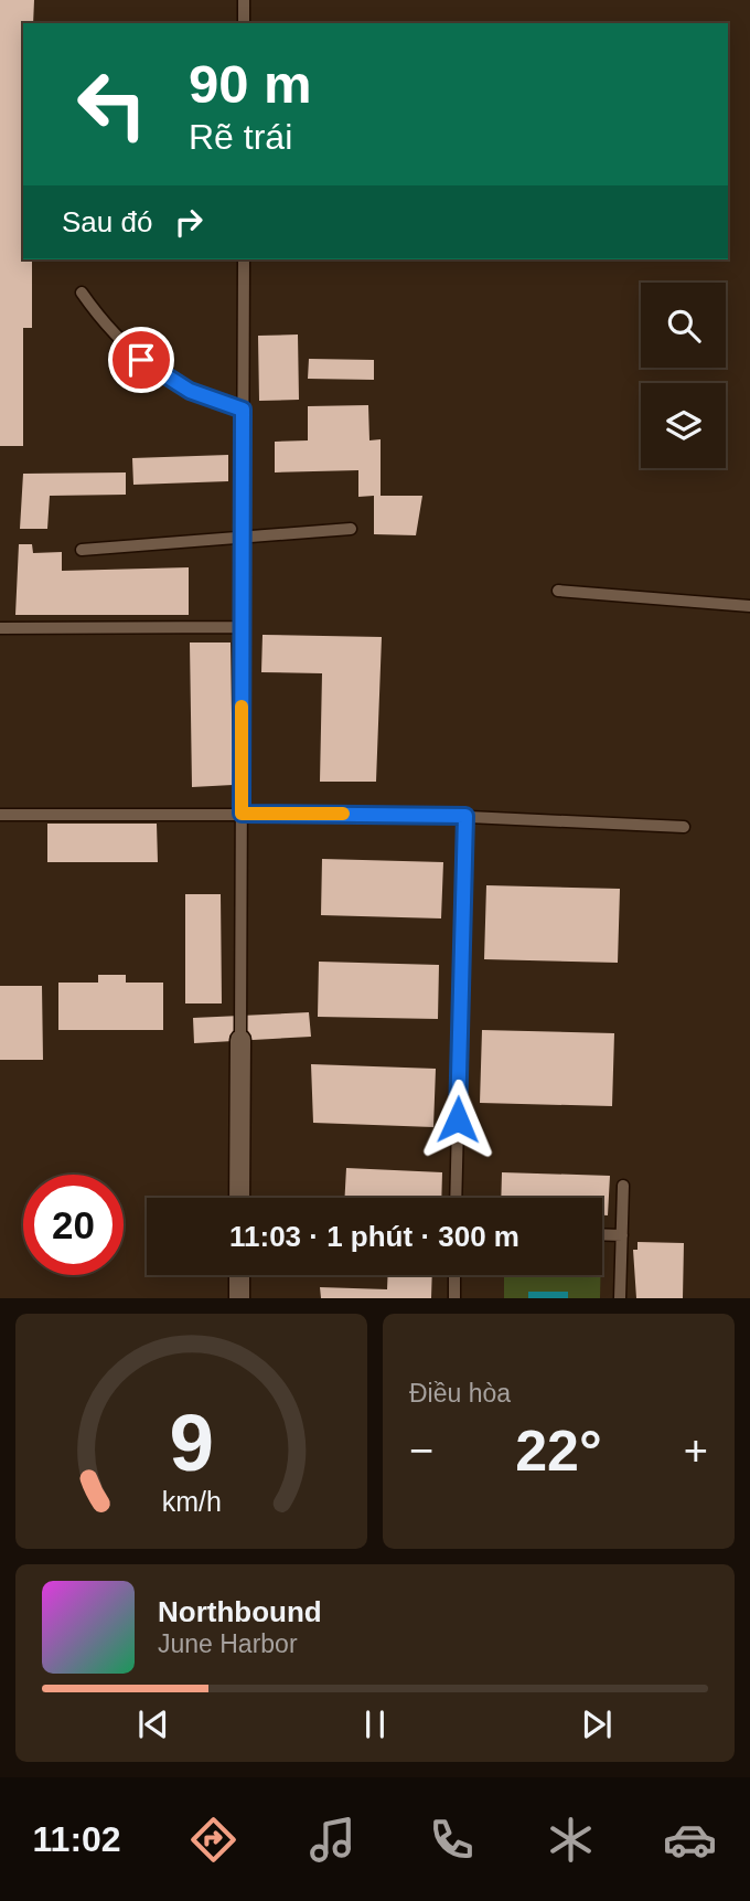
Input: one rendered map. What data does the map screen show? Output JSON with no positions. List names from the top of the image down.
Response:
{
  "page": {
    "turn": ["90 m", "Rẽ trái"],
    "then": "Sau đó",
    "limit": "20",
    "trip": "11:03 · 1 phút · 300 m",
    "tile": "Điều hòa",
    "heat": ["−", "22°", "+"],
    "song": ["Northbound", "June Harbor"],
    "tabs": "11:02",
    "gauge": ["9", "km/h"]
  }
}
